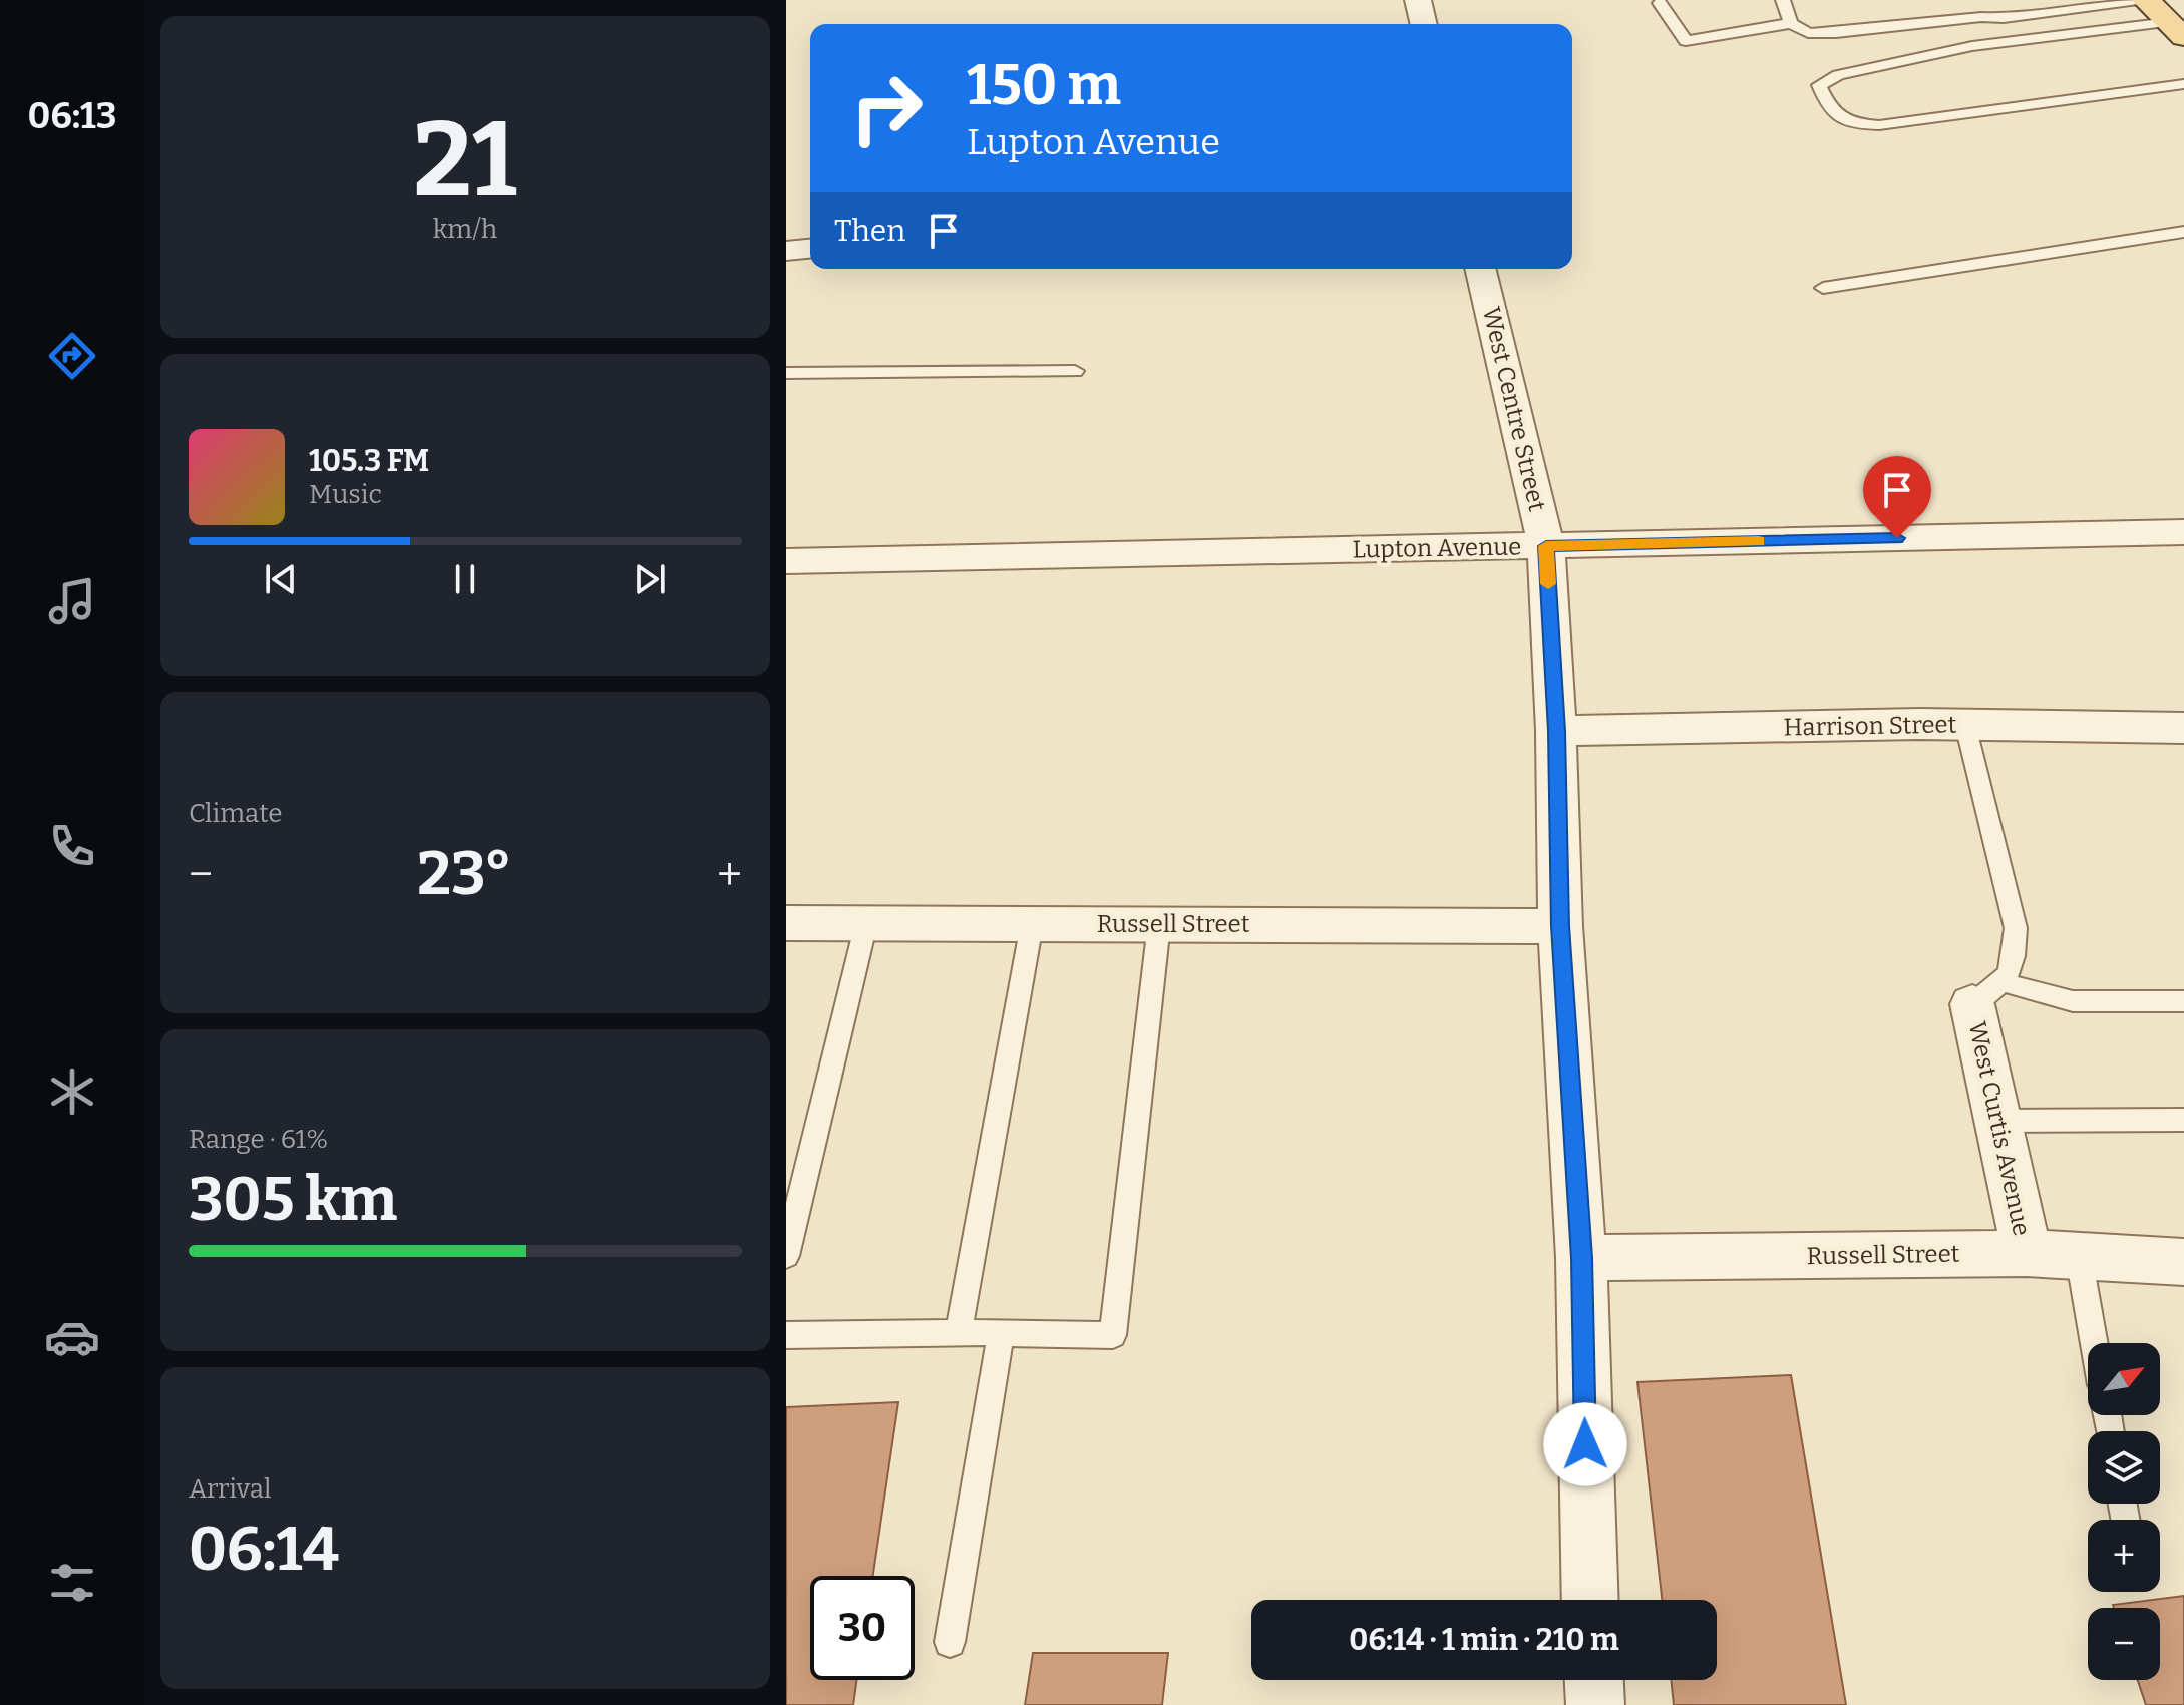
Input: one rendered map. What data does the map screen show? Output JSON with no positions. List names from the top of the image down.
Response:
{
  "streets": {
    "street": [
      "West Centre Street",
      "Lupton Avenue",
      "Harrison Street",
      "Russell Street",
      "West Curtis Avenue"
    ]
  },
  "crossings": [
    ["West Centre Street", "Lupton Avenue"],
    ["West Centre Street", "Harrison Street"],
    ["West Centre Street", "Russell Street"],
    ["Russell Street", "West Curtis Avenue"]
  ],
  "north": "top right",
  "page": {
    "tabs": "06:13",
    "tile": [
      ["21", "km/h"],
      "Climate",
      ["Range · 61%", "305 km"],
      ["Arrival", "06:14"]
    ],
    "turn": ["150 m", "Lupton Avenue"],
    "then": "Then",
    "song": ["105.3 FM", "Music"],
    "heat": ["−", "23°", "+"],
    "map_buttons": ["+", "−"],
    "limit": "30",
    "trip": "06:14 · 1 min · 210 m"
  }
}
